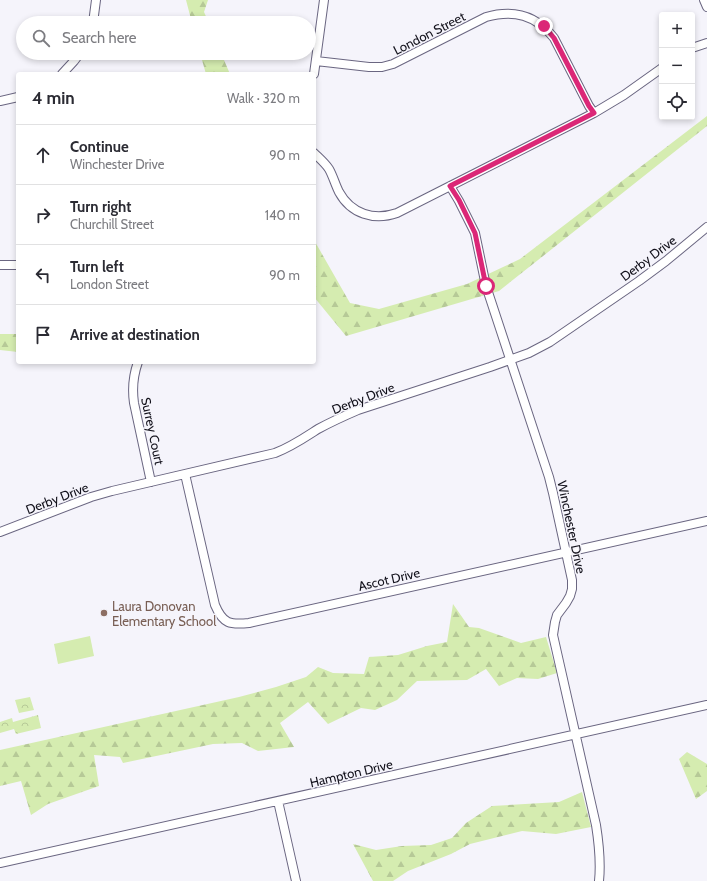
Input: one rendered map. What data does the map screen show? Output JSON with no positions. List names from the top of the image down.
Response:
{
  "streets": {
    "street": [
      "London Street",
      "Derby Drive",
      "Surrey Court",
      "Winchester Drive",
      "Ascot Drive",
      "Hampton Drive"
    ]
  },
  "crossings": [
    ["Derby Drive", "Surrey Court"],
    ["Derby Drive", "Winchester Drive"],
    ["Derby Drive", "Ascot Drive"],
    ["Winchester Drive", "Ascot Drive"],
    ["Winchester Drive", "Hampton Drive"]
  ],
  "places": ["Laura Donovan Elementary School"],
  "page": {
    "map_buttons": ["+", "−"],
    "search": "Search here",
    "heading": ["4 min", "Walk · 320 m"],
    "list": [
      ["Continue", "Winchester Drive", "90 m"],
      ["Turn right", "Churchill Street", "140 m"],
      ["Turn left", "London Street", "90 m"],
      "Arrive at destination"
    ]
  }
}
